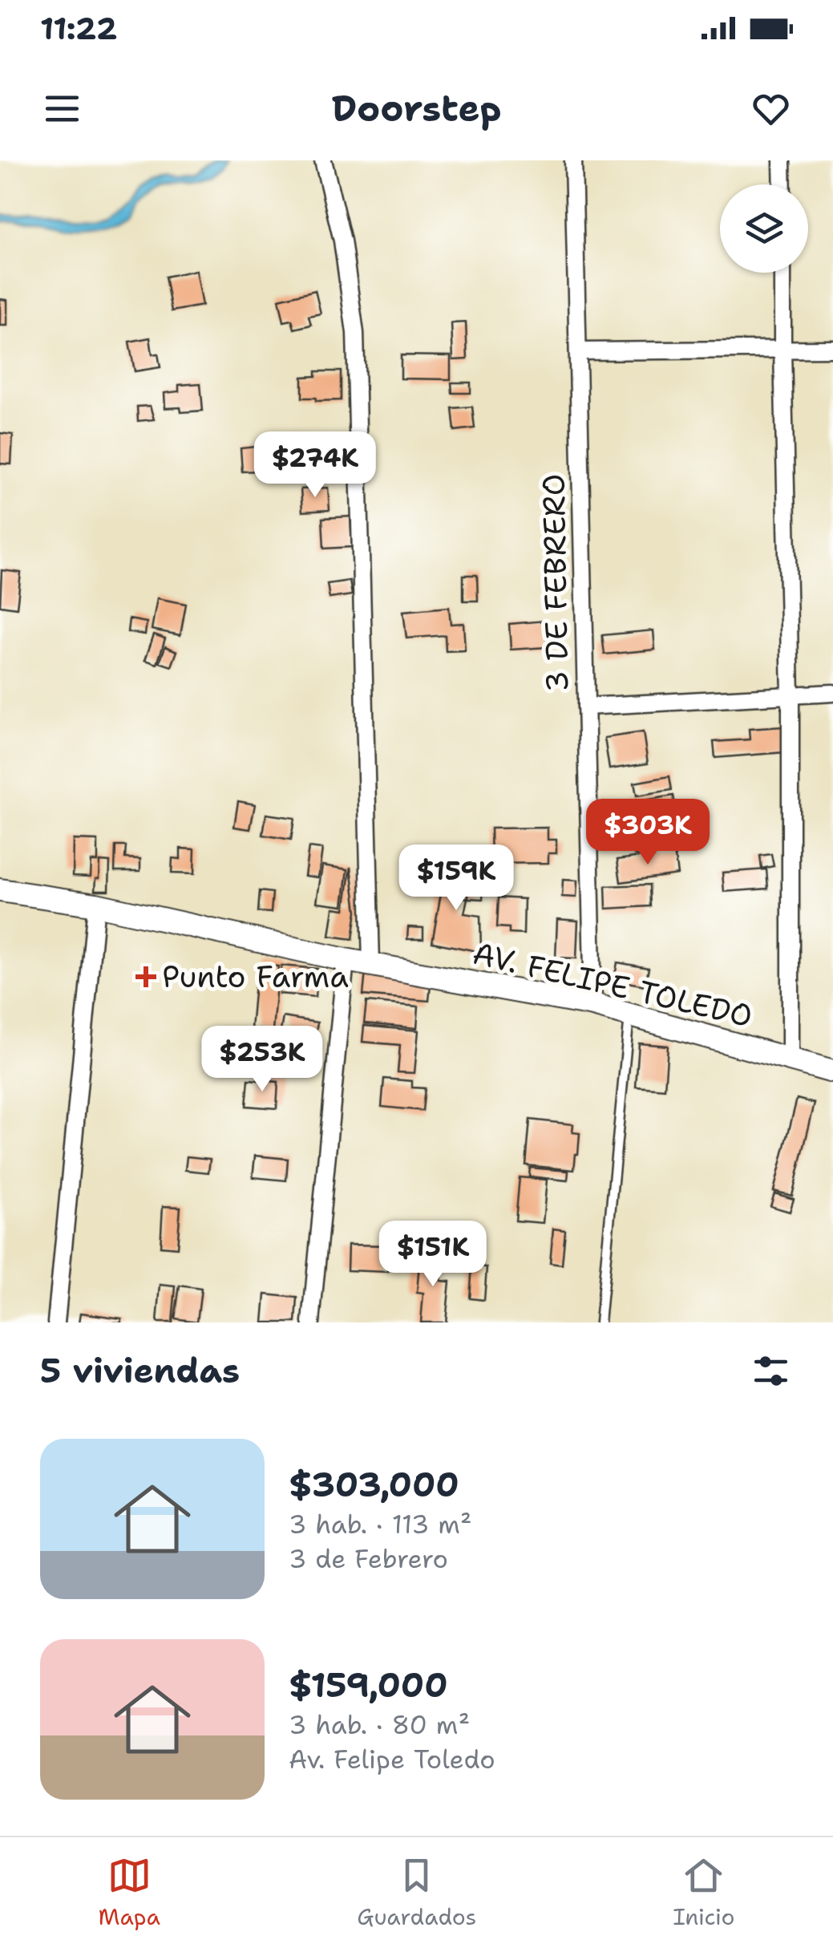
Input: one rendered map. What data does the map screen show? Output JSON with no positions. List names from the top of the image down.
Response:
{
  "streets": {
    "main road": ["AV. FELIPE TOLEDO"],
    "street": ["3 DE FEBRERO"]
  },
  "crossings": [
    ["3 DE FEBRERO", "AV. FELIPE TOLEDO"]
  ],
  "places": {
    "health": ["Punto Farma"]
  },
  "page": {
    "status": "11:22",
    "header": "Doorstep",
    "price": [
      "$274K",
      "$303K",
      "$159K",
      "$253K",
      "$151K"
    ],
    "heading": "5 viviendas",
    "list": [
      {
        "name": "$303,000",
        "note": "3 hab. · 113 m² · 3 de Febrero"
      },
      {
        "name": "$159,000",
        "note": "3 hab. · 80 m² · Av. Felipe Toledo"
      }
    ],
    "tabs": ["Mapa", "Guardados", "Inicio"]
  }
}
